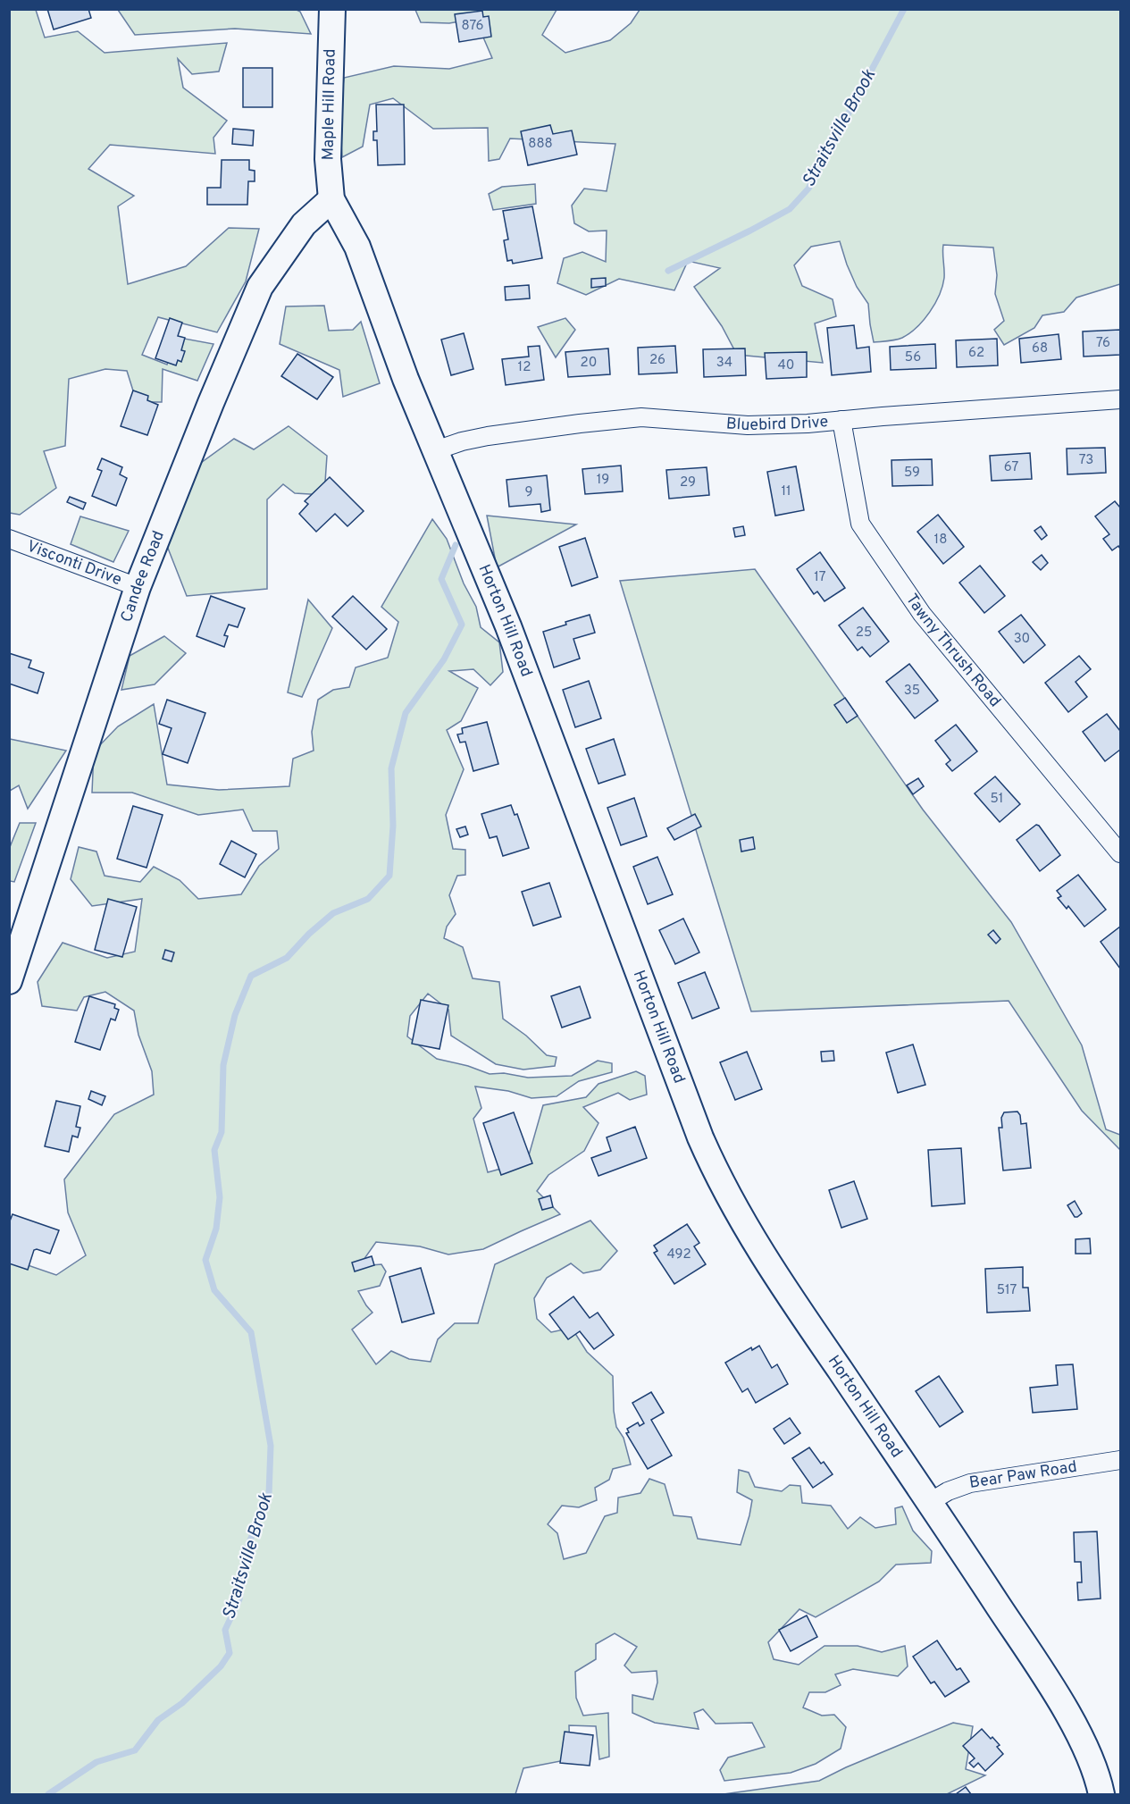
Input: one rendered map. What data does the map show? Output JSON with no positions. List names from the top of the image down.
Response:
{
  "streets": {
    "street": [
      "Maple Hill Road",
      "Bluebird Drive",
      "Visconti Drive",
      "Candee Road",
      "Horton Hill Road",
      "Tawny Thrush Road",
      "Bear Paw Road"
    ]
  },
  "crossings": [
    ["Maple Hill Road", "Candee Road"],
    ["Maple Hill Road", "Horton Hill Road"],
    ["Bluebird Drive", "Horton Hill Road"],
    ["Bluebird Drive", "Tawny Thrush Road"],
    ["Visconti Drive", "Candee Road"],
    ["Candee Road", "Horton Hill Road"],
    ["Horton Hill Road", "Bear Paw Road"]
  ],
  "water": ["Straitsville Brook"],
  "house_numbers": [
    "876",
    "888",
    "76",
    "68",
    "62",
    "56",
    "26",
    "20",
    "34",
    "40",
    "12",
    "73",
    "67",
    "59",
    "19",
    "29",
    "11",
    "9",
    "18",
    "17",
    "25",
    "30",
    "35",
    "51",
    "492",
    "517"
  ]
}
